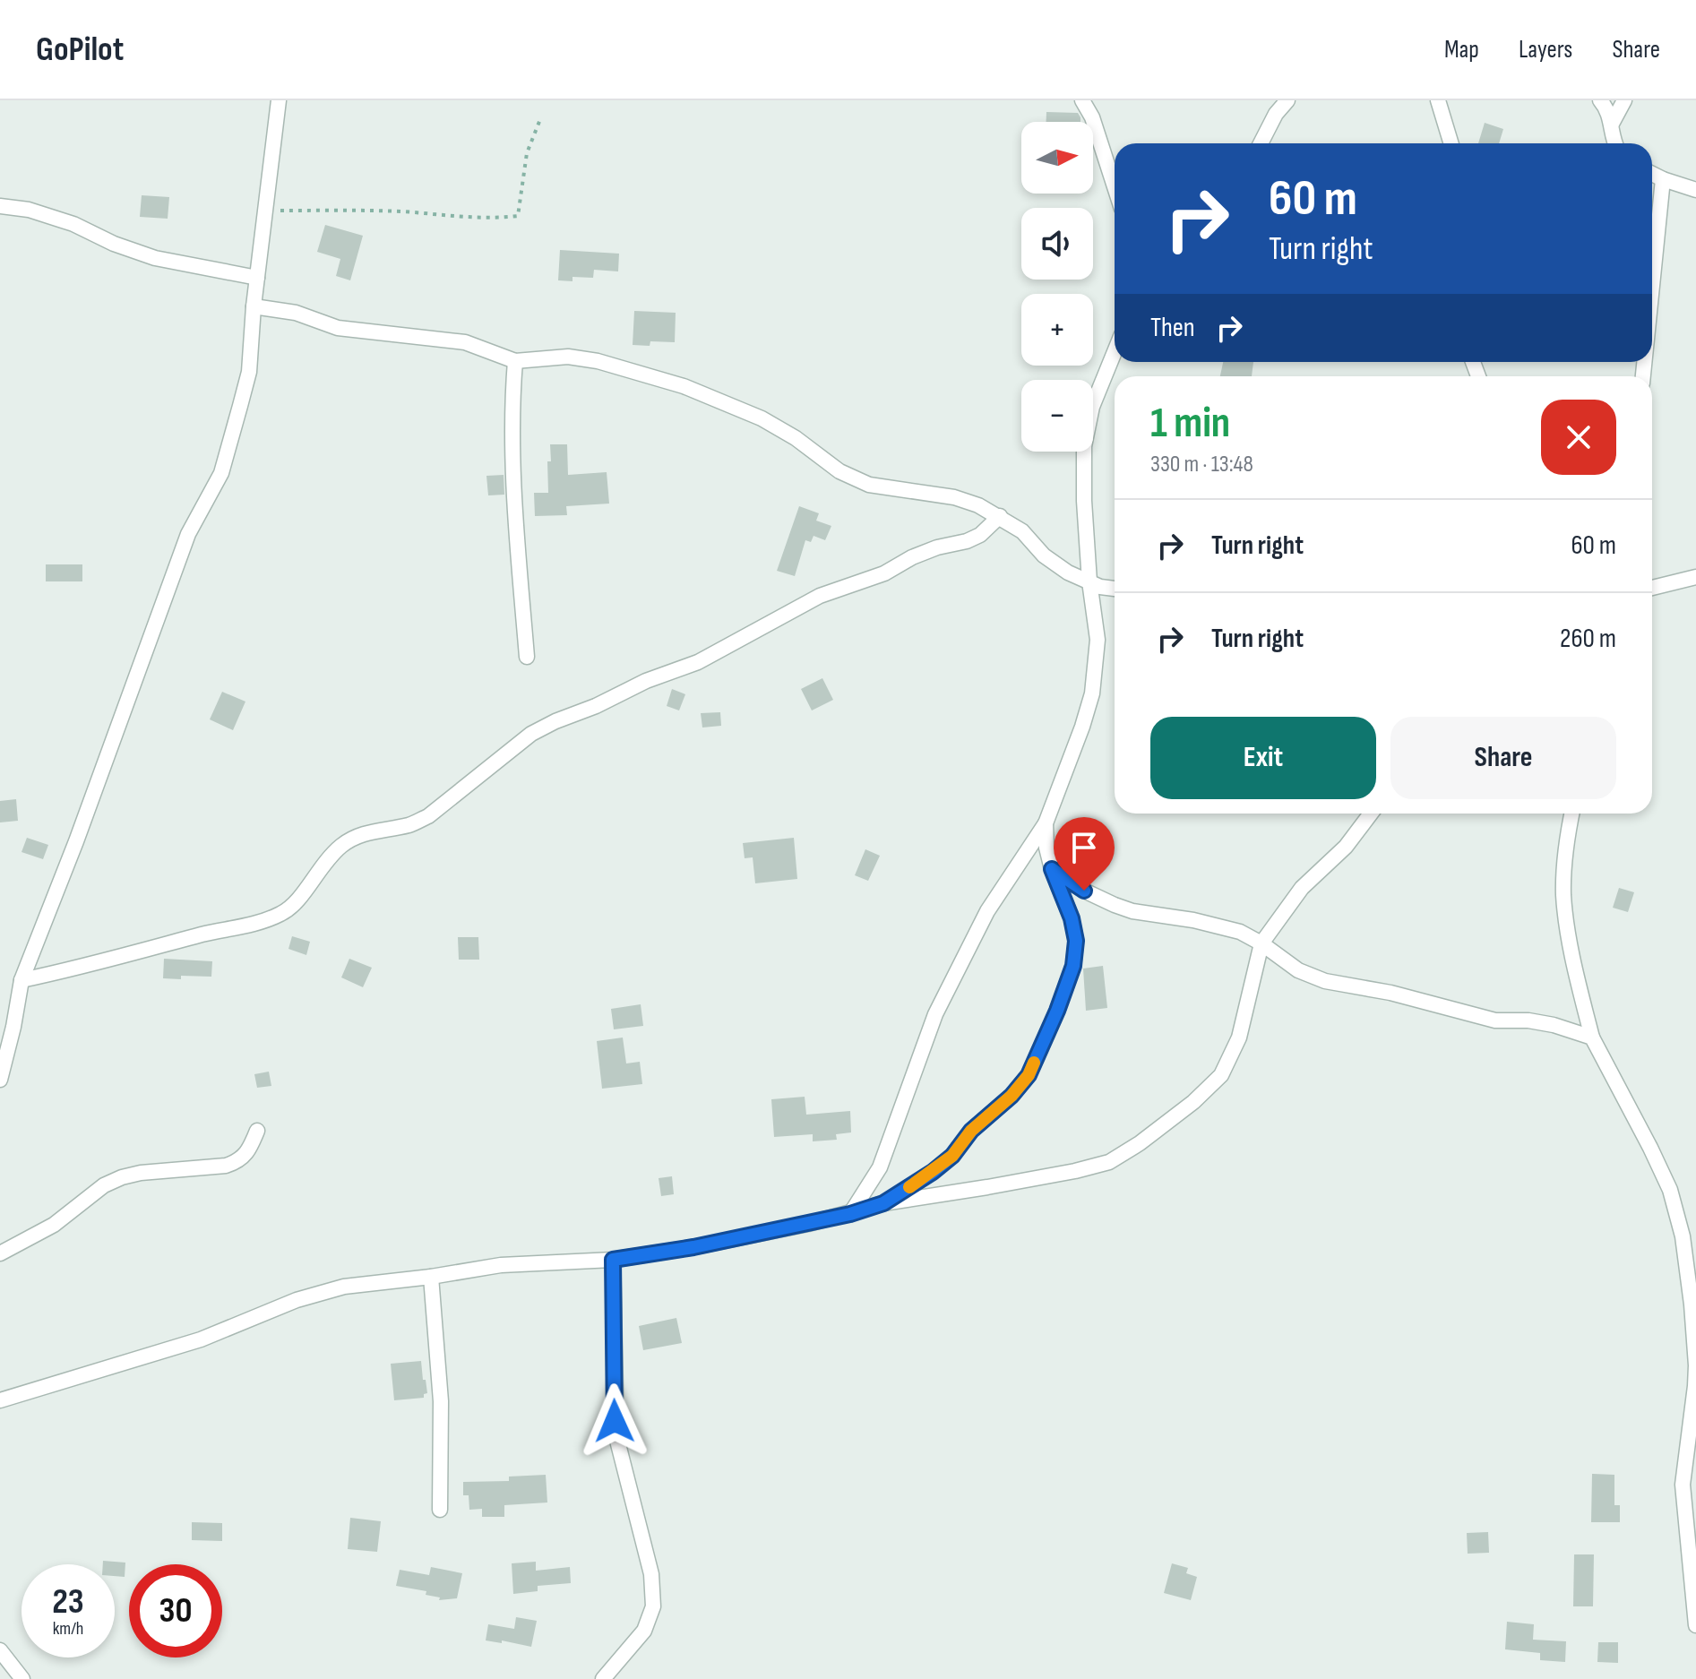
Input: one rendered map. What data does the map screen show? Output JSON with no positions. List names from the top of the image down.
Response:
{
  "north": "right",
  "page": {
    "header": "GoPilot",
    "nav": ["Map", "Layers", "Share"],
    "map_buttons": ["+", "−"],
    "turn": ["60 m", "Turn right"],
    "then": "Then",
    "heading": ["1 min", "330 m · 13:48"],
    "list": [
      {
        "name": "Turn right",
        "value": "60 m"
      },
      {
        "name": "Turn right",
        "value": "260 m"
      }
    ],
    "buttons": ["Exit", "Share"],
    "speed": "23 km/h",
    "limit": "30"
  }
}
